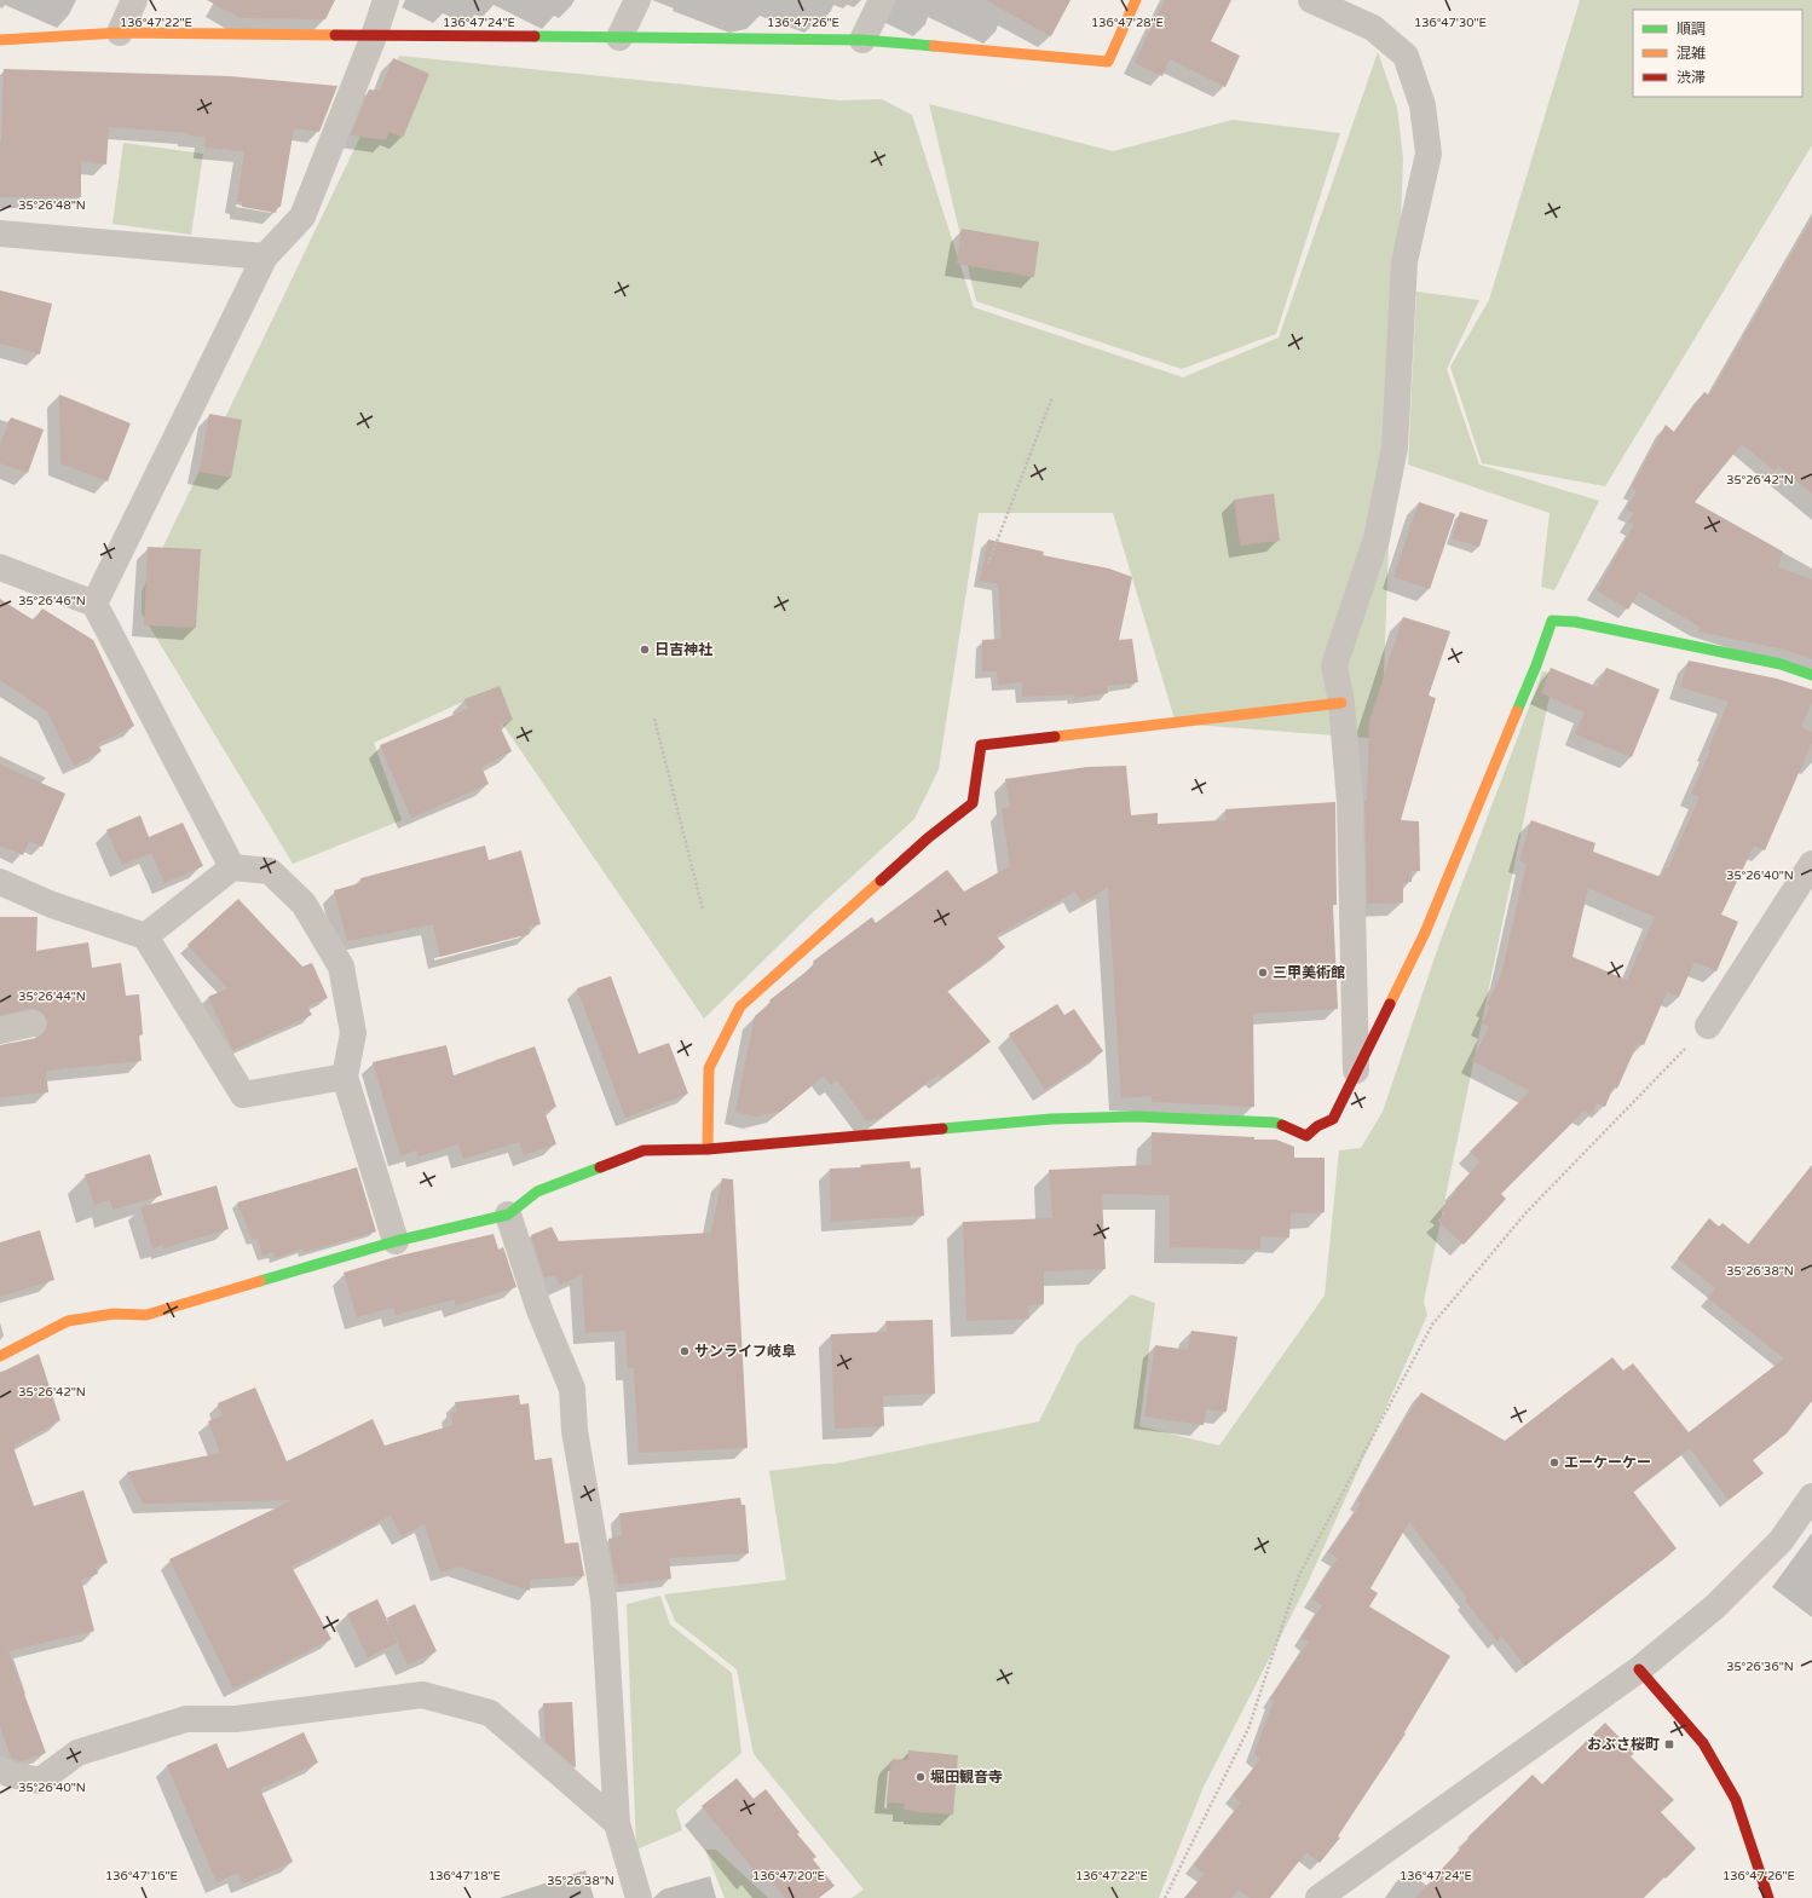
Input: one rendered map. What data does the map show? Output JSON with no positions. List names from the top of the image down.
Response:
{
  "places": {
    "other": [
      "日吉神社",
      "三甲美術館",
      "サンライフ岐阜",
      "エーケーケー",
      "堀田観音寺"
    ],
    "transit": ["おぶさ桜町"]
  },
  "legend": ["順調", "混雑", "渋滞"],
  "coordinates": [
    "136°47'22\"E",
    "136°47'24\"E",
    "136°47'26\"E",
    "136°47'28\"E",
    "136°47'30\"E",
    "35°26'48\"N",
    "35°26'42\"N",
    "35°26'46\"N",
    "35°26'40\"N",
    "35°26'44\"N",
    "35°26'38\"N",
    "35°26'36\"N",
    "136°47'16\"E",
    "136°47'18\"E",
    "136°47'20\"E"
  ]
}
